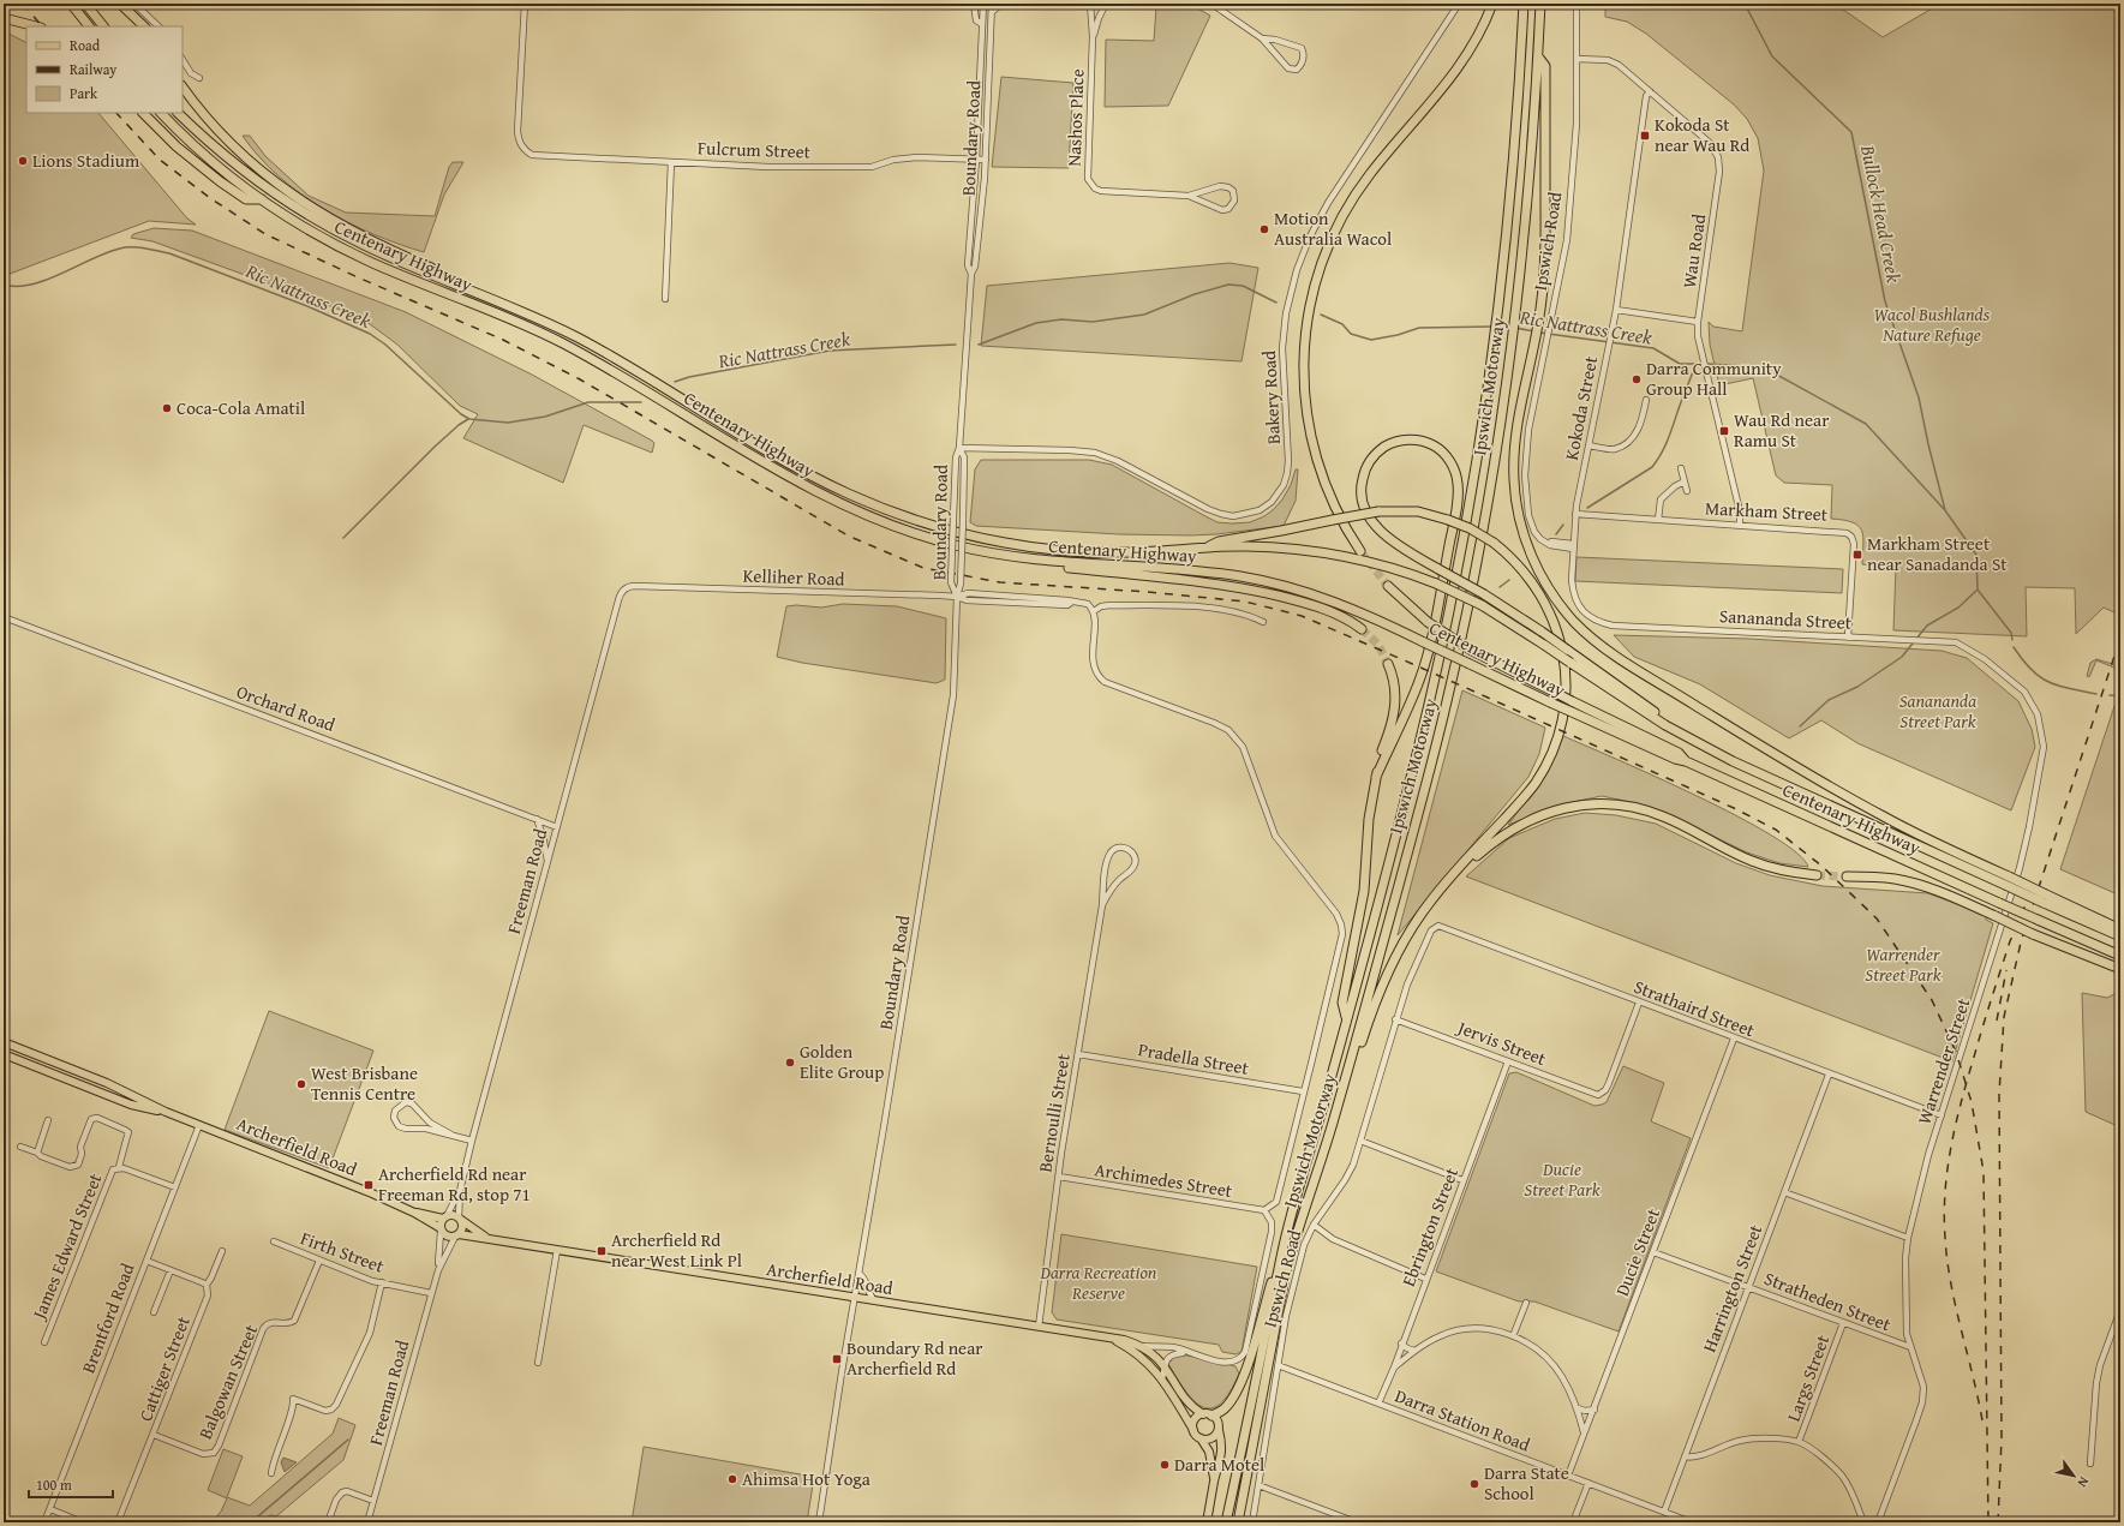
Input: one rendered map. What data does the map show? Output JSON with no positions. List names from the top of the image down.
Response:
{
  "streets": {
    "highway": ["Centenary Highway", "Ipswich Motorway"],
    "main road": ["Archerfield Road"],
    "street": [
      "Nashos Place",
      "Boundary Road",
      "Fulcrum Street",
      "Ipswich Road",
      "Wau Road",
      "Bakery Road",
      "Kokoda Street",
      "Markham Street",
      "Kelliher Road",
      "Sanananda Street",
      "Orchard Road",
      "Freeman Road",
      "Strathaird Street",
      "Jervis Street",
      "Pradella Street",
      "Warrender Street",
      "Bernoulli Street",
      "Archimedes Street",
      "Ebrington Street",
      "James Edward Street",
      "Firth Street",
      "Ducie Street",
      "Harrington Street",
      "Stratheden Street",
      "Brentford Road",
      "Cattiger Street",
      "Largs Street",
      "Balgowan Street",
      "Darra Station Road"
    ]
  },
  "crossings": [
    ["Boundary Road", "Fulcrum Street"],
    ["Boundary Road", "Bakery Road"],
    ["Boundary Road", "Kelliher Road"],
    ["Boundary Road", "Archerfield Road"],
    ["Ipswich Road", "Wau Road"],
    ["Ipswich Road", "Kokoda Street"],
    ["Ipswich Road", "Kelliher Road"],
    ["Ipswich Road", "Strathaird Street"],
    ["Ipswich Road", "Jervis Street"],
    ["Ipswich Road", "Pradella Street"],
    ["Ipswich Road", "Archerfield Road"],
    ["Ipswich Road", "Archimedes Street"],
    ["Ipswich Road", "Darra Station Road"],
    ["Wau Road", "Kokoda Street"],
    ["Wau Road", "Markham Street"],
    ["Kokoda Street", "Markham Street"],
    ["Kokoda Street", "Sanananda Street"],
    ["Markham Street", "Sanananda Street"],
    ["Kelliher Road", "Freeman Road"],
    ["Sanananda Street", "Warrender Street"],
    ["Orchard Road", "Freeman Road"],
    ["Freeman Road", "Archerfield Road"],
    ["Freeman Road", "Firth Street"],
    ["Strathaird Street", "Jervis Street"],
    ["Strathaird Street", "Warrender Street"],
    ["Strathaird Street", "Ducie Street"],
    ["Strathaird Street", "Harrington Street"],
    ["Jervis Street", "Ebrington Street"],
    ["Pradella Street", "Bernoulli Street"],
    ["Warrender Street", "Stratheden Street"],
    ["Bernoulli Street", "Archerfield Road"],
    ["Bernoulli Street", "Archimedes Street"],
    ["Archerfield Road", "Brentford Road"],
    ["Ebrington Street", "Darra Station Road"],
    ["James Edward Street", "Brentford Road"],
    ["Firth Street", "Balgowan Street"],
    ["Ducie Street", "Stratheden Street"],
    ["Ducie Street", "Darra Station Road"],
    ["Harrington Street", "Stratheden Street"],
    ["Harrington Street", "Darra Station Road"],
    ["Stratheden Street", "Largs Street"],
    ["Cattiger Street", "Balgowan Street"]
  ],
  "water": ["Bullock Head Creek", "Ric Nattrass Creek"],
  "parks": [
    "Wacol Bushlands Nature Refuge",
    "Sanananda Street Park",
    "Warrender Street Park",
    "Ducie Street Park",
    "Darra Recreation Reserve"
  ],
  "places": {
    "transit": [
      "Kokoda St near Wau Rd",
      "Wau Rd near Ramu St",
      "Markham Street near Sanadanda St",
      "Archerfield Rd near Freeman Rd, stop 71",
      "Archerfield Rd near West Link Pl",
      "Boundary Rd near Archerfield Rd"
    ],
    "other": [
      "Lions Stadium",
      "Motion Australia Wacol",
      "Darra Community Group Hall",
      "Coca-Cola Amatil",
      "Golden Elite Group",
      "West Brisbane Tennis Centre",
      "Darra Motel",
      "Ahimsa Hot Yoga",
      "Darra State School"
    ]
  },
  "legend": ["Road", "Railway", "Park"],
  "scale_bar": "100 m",
  "north": "bottom right"
}
